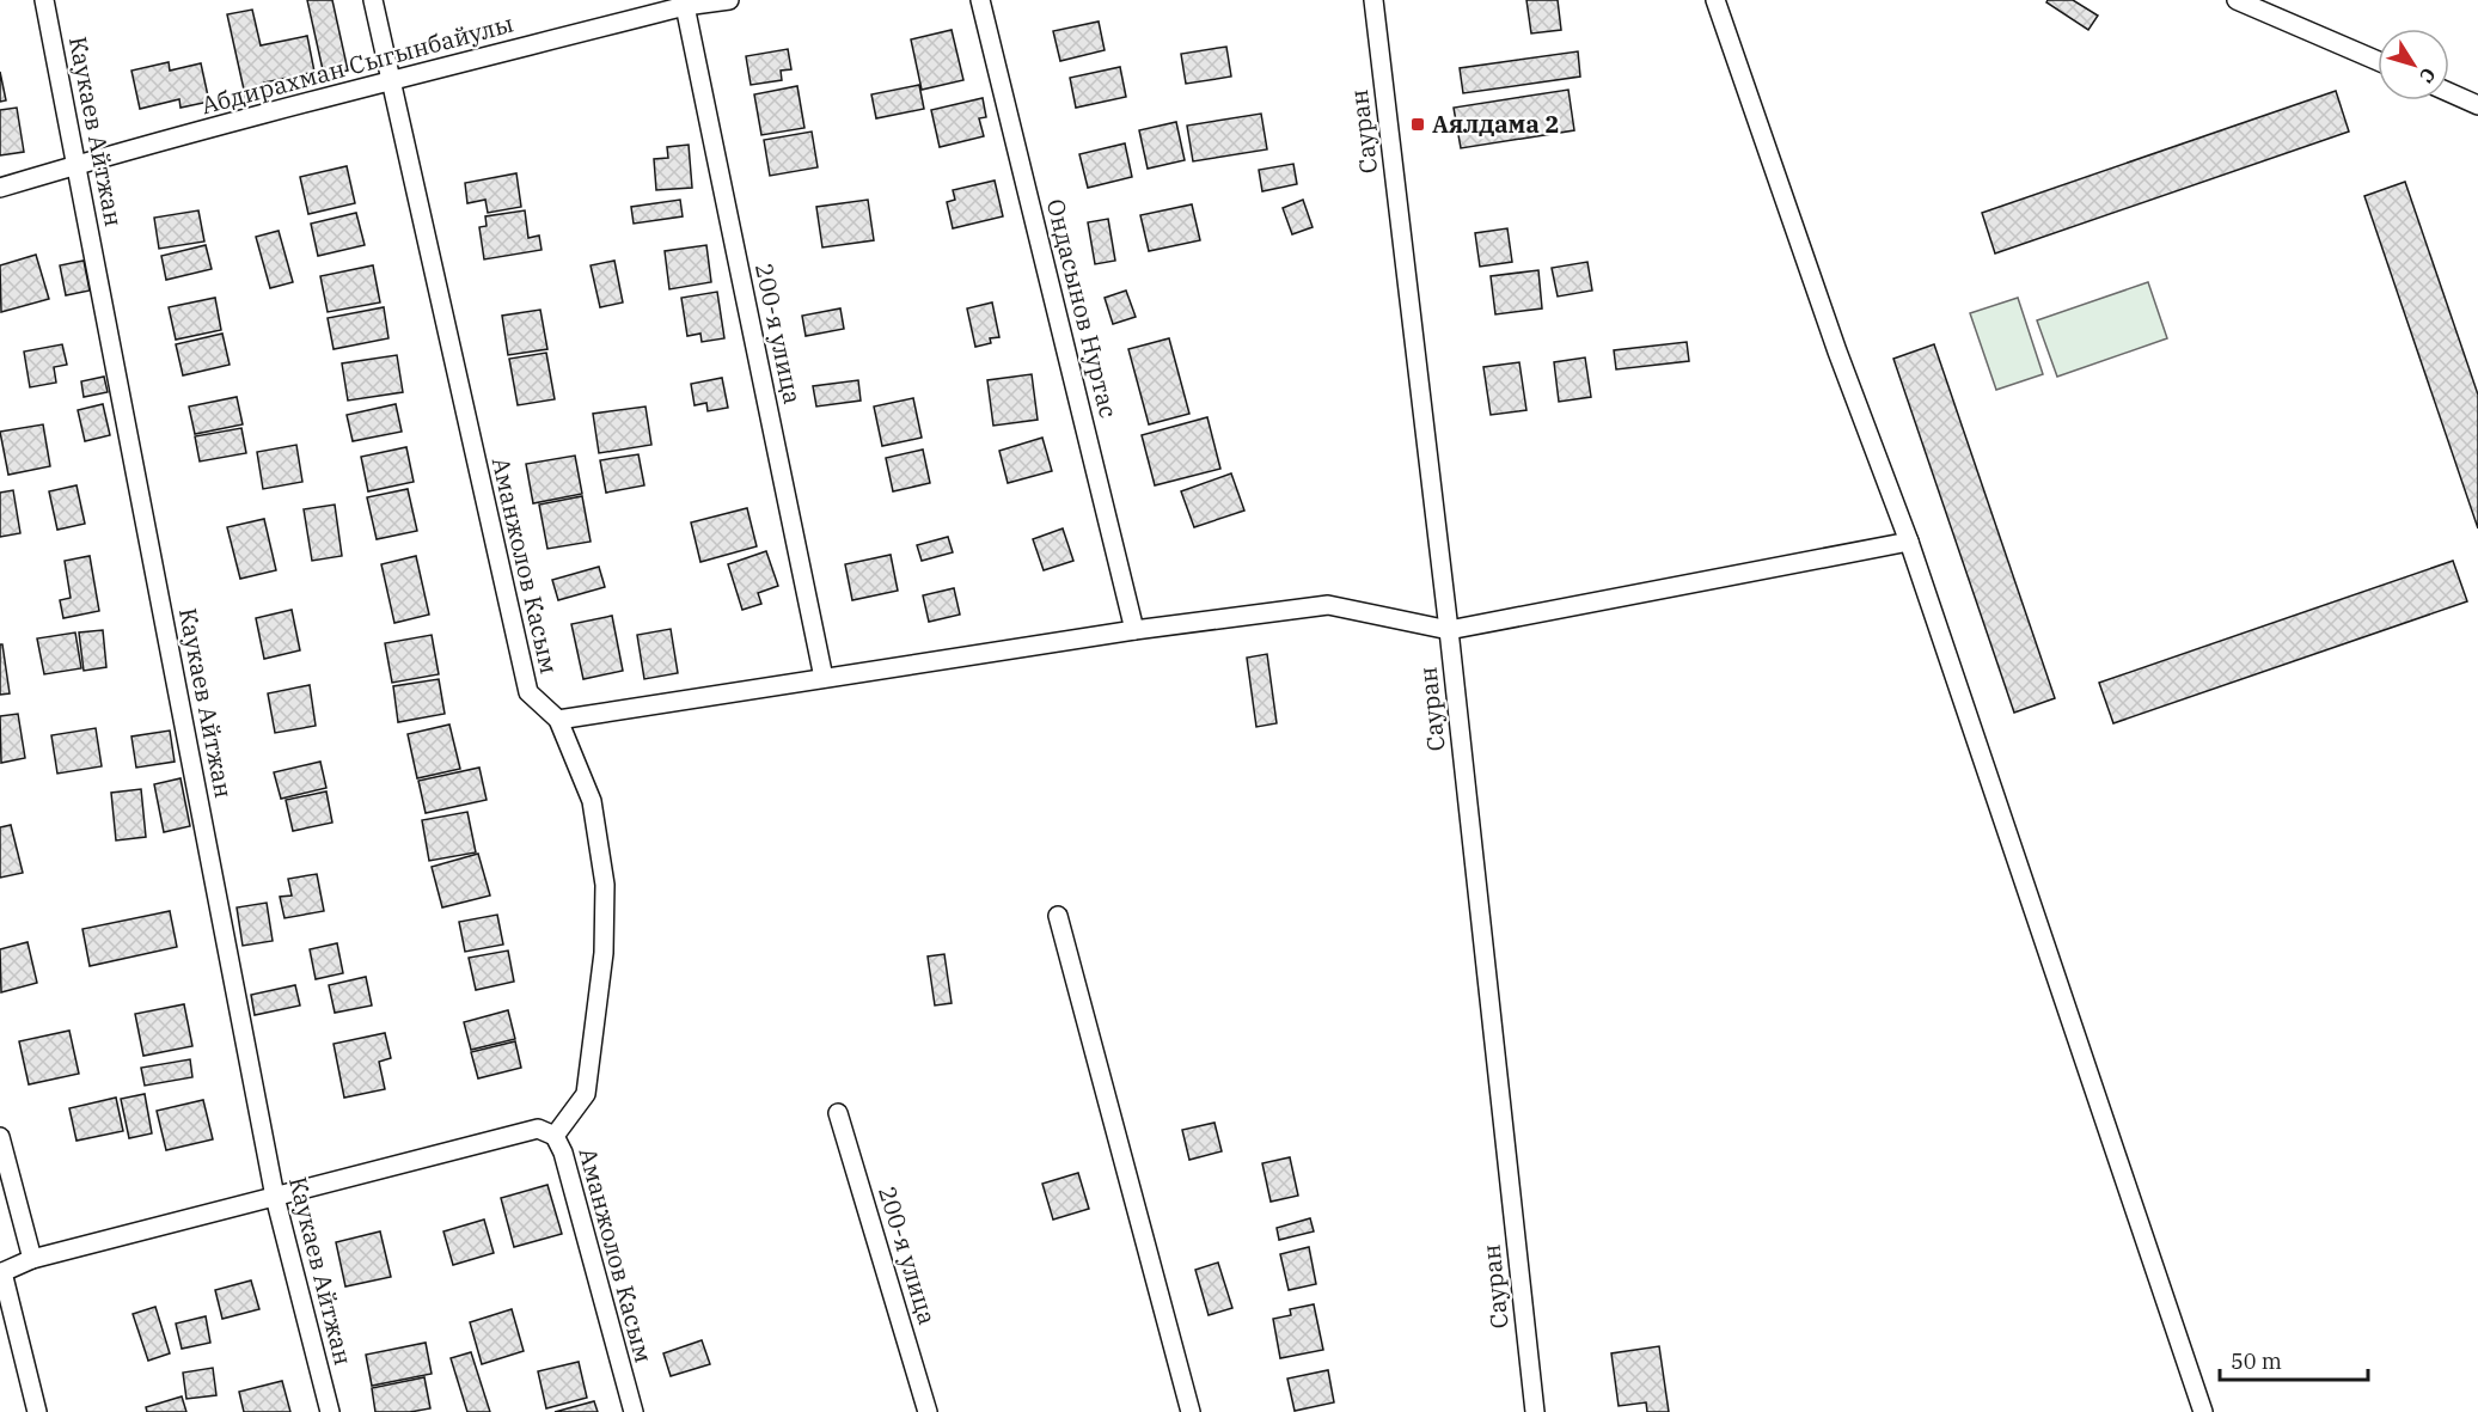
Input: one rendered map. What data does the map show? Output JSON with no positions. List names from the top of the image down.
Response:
{
  "streets": {
    "street": [
      "Абдирахман Сыгынбайулы",
      "Каукаев Айтжан",
      "Сауран",
      "Ондасынов Нуртас",
      "200-я улица",
      "Аманжолов Касым"
    ]
  },
  "crossings": [
    ["Абдирахман Сыгынбайулы", "Каукаев Айтжан"],
    ["Абдирахман Сыгынбайулы", "200-я улица"],
    ["Абдирахман Сыгынбайулы", "Аманжолов Касым"]
  ],
  "places": {
    "transit": ["Аялдама 2"]
  },
  "scale_bar": "50 m",
  "north": "bottom right"
}
